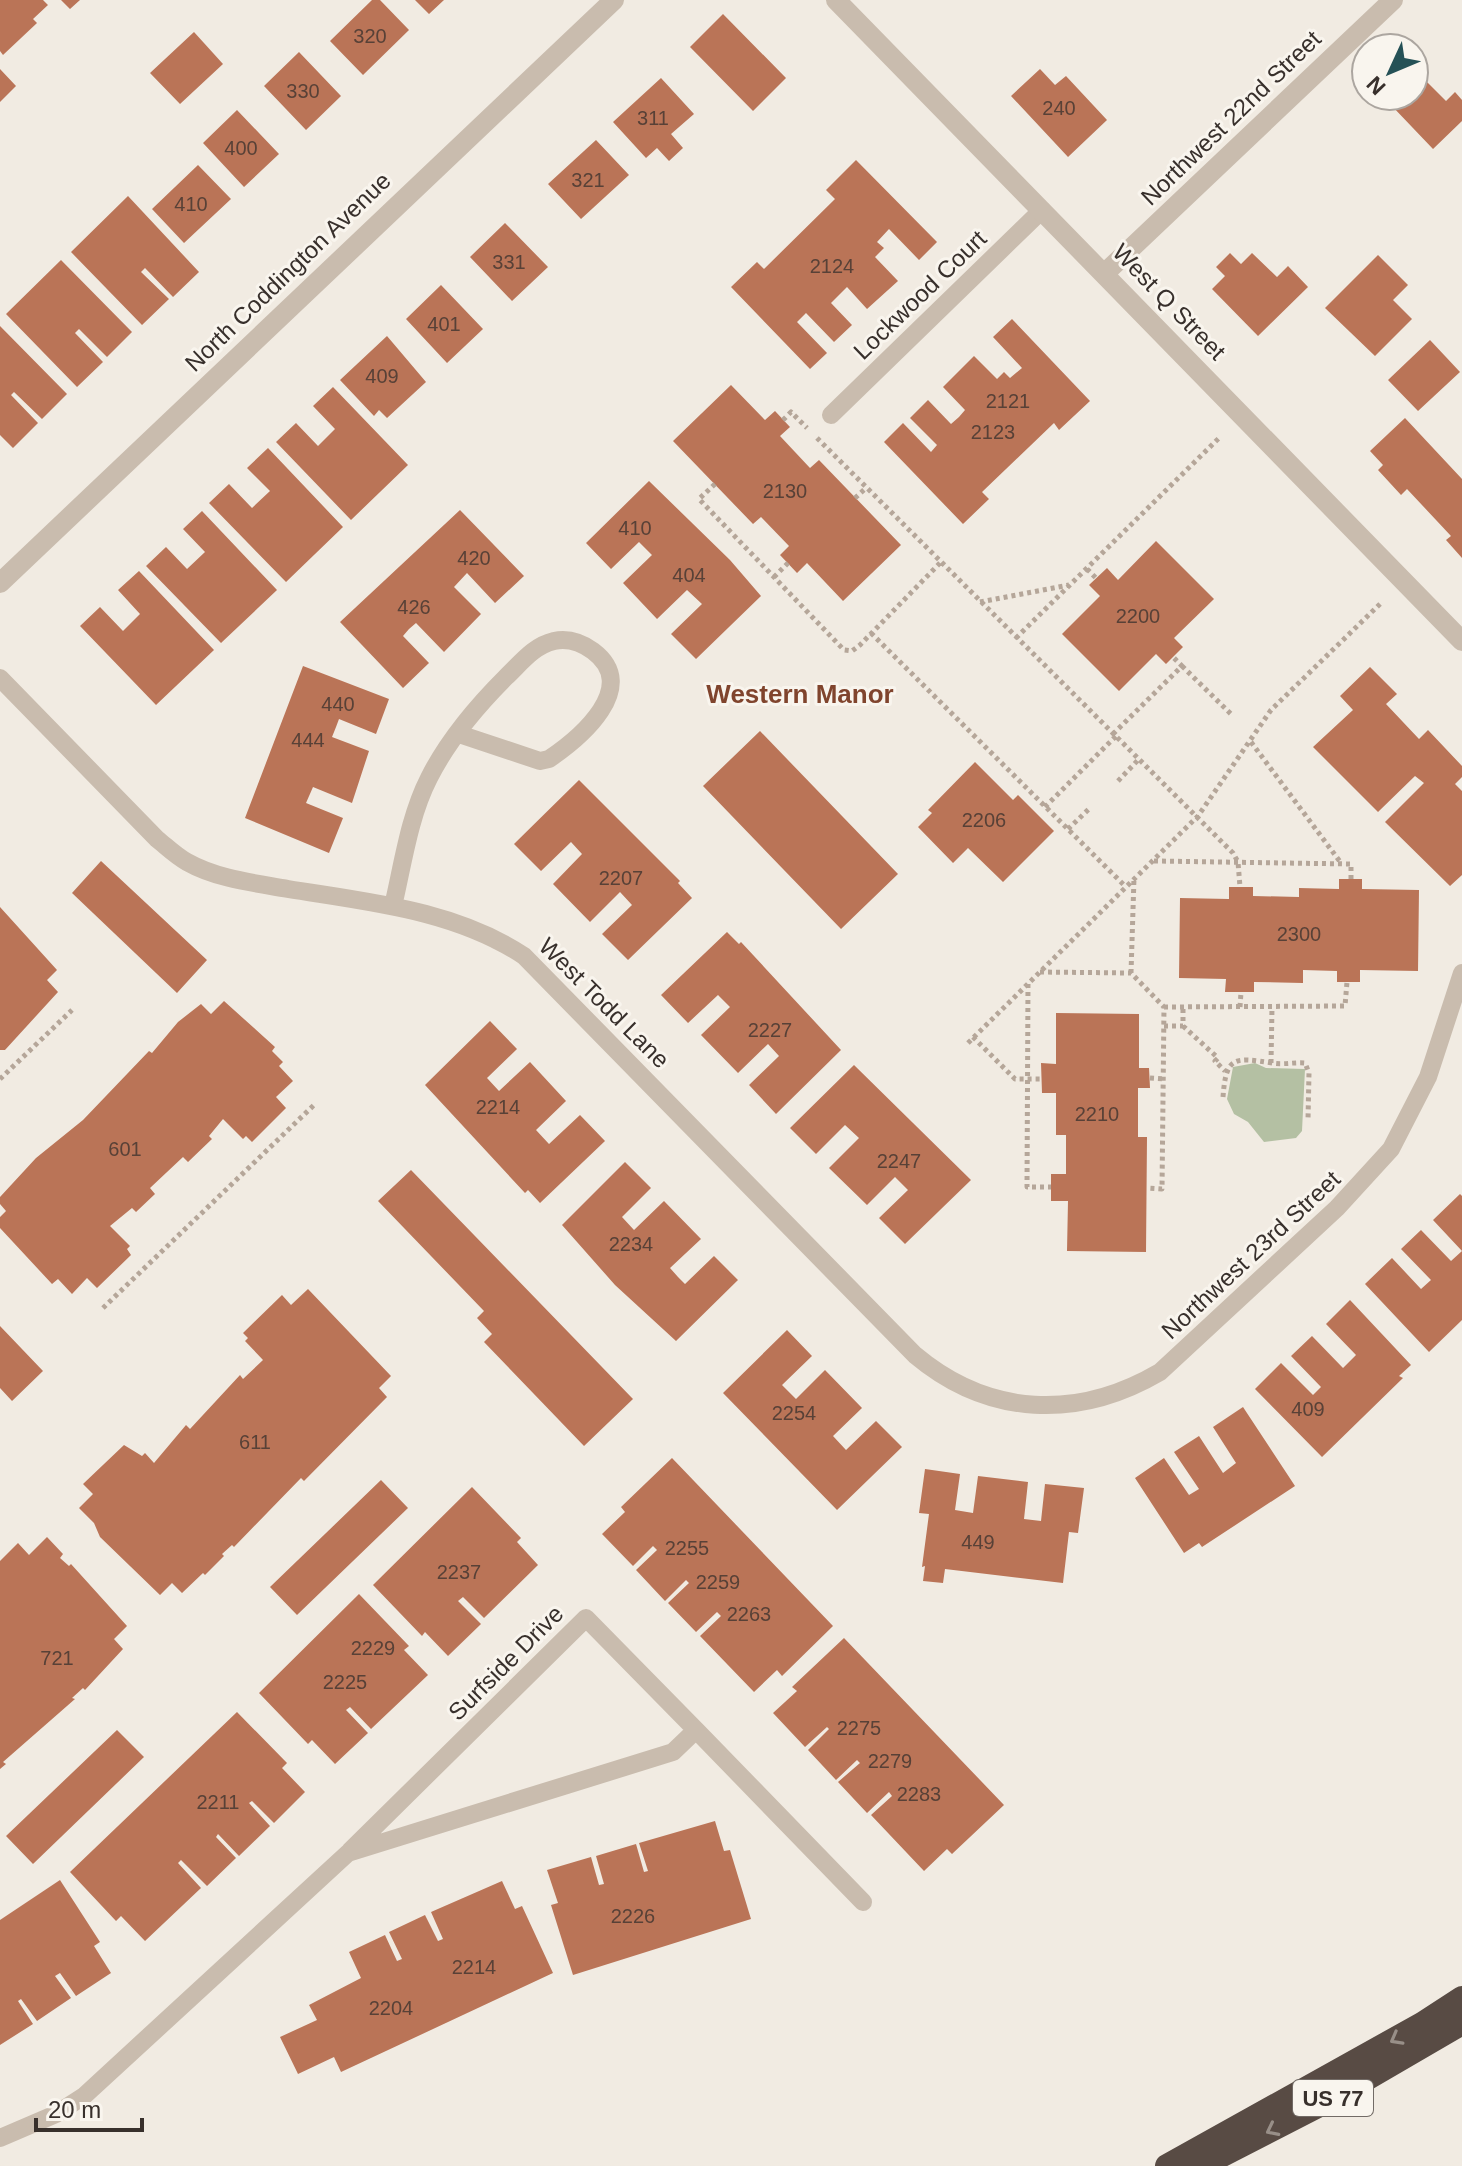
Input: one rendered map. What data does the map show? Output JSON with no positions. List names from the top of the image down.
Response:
{
  "streets": {
    "highway": ["US 77"],
    "street": ["Northwest 22nd Street", "North Coddington Avenue", "West Q Street"],
    "lane": [
      "Lockwood Court",
      "West Todd Lane",
      "Northwest 23rd Street",
      "Surfside Drive"
    ]
  },
  "crossings": [
    ["Northwest 22nd Street", "West Q Street"],
    ["Lockwood Court", "West Q Street"],
    ["West Todd Lane", "Northwest 23rd Street"]
  ],
  "districts": ["Western Manor"],
  "house_numbers": [
    "320",
    "330",
    "240",
    "311",
    "400",
    "321",
    "410",
    "331",
    "2124",
    "401",
    "409",
    "2121",
    "2123",
    "2130",
    "410",
    "420",
    "404",
    "426",
    "2200",
    "440",
    "444",
    "2206",
    "2207",
    "2300",
    "2227",
    "2214",
    "2210",
    "601",
    "2247",
    "2234",
    "409",
    "2254",
    "611",
    "449",
    "2255",
    "2237",
    "2259",
    "2263",
    "2229",
    "721",
    "2225",
    "2275",
    "2279",
    "2283",
    "2211",
    "2226",
    "2214",
    "2204"
  ],
  "scale_bar": "20 m",
  "north": "bottom left"
}
